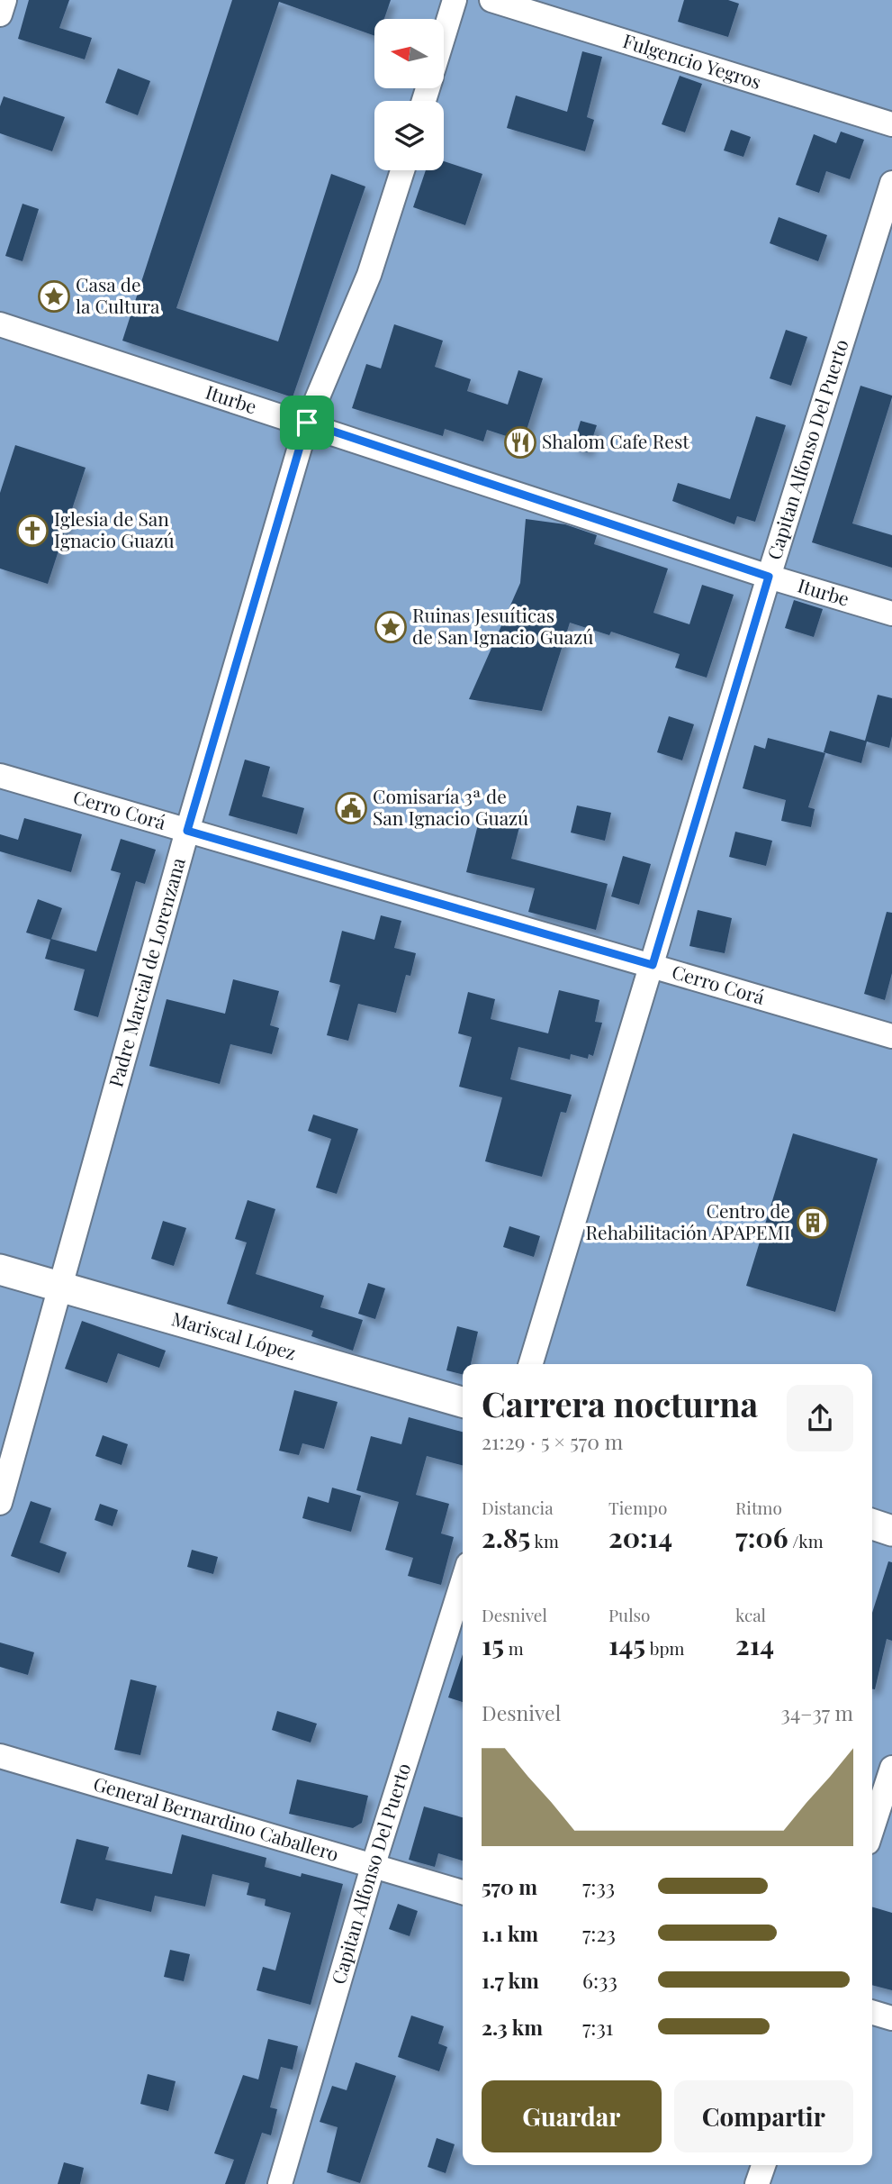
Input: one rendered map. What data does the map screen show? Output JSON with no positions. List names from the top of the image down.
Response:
{
  "streets": {
    "main road": ["Mariscal López"],
    "street": [
      "Fulgencio Yegros",
      "Iturbe",
      "Capitan Alfonso Del Puerto",
      "Cerro Corá",
      "Padre Marcial de Lorenzana",
      "General Bernardino Caballero"
    ]
  },
  "crossings": [
    ["Iturbe", "Capitan Alfonso Del Puerto"],
    ["Iturbe", "Padre Marcial de Lorenzana"],
    ["Capitan Alfonso Del Puerto", "Cerro Corá"],
    ["Capitan Alfonso Del Puerto", "General Bernardino Caballero"],
    ["Cerro Corá", "Padre Marcial de Lorenzana"],
    ["Padre Marcial de Lorenzana", "Mariscal López"]
  ],
  "places": {
    "place": ["Casa de la Cultura", "Ruinas Jesuíticas de San Ignacio Guazú"],
    "restaurant": ["Shalom Cafe Rest"],
    "church": ["Iglesia de San Ignacio Guazú"],
    "public building": ["Comisaría 3ª de San Ignacio Guazú"],
    "building": ["Centro de Rehabilitación APAPEMI"]
  },
  "north": "left",
  "page": {
    "heading": ["Carrera nocturna", "21:29 · 5 × 570 m"],
    "stats": [
      ["Distancia", "2.85 km"],
      ["Tiempo", "20:14"],
      ["Ritmo", "7:06 /km"],
      ["Desnivel", "15 m"],
      ["Pulso", "145 bpm"],
      ["kcal", "214"]
    ],
    "chart": ["Desnivel", "34–37 m"],
    "list": [
      {
        "name": "570 m",
        "note": "7:33"
      },
      {
        "name": "1.1 km",
        "note": "7:23"
      },
      {
        "name": "1.7 km",
        "note": "6:33"
      },
      {
        "name": "2.3 km",
        "note": "7:31"
      }
    ],
    "buttons": ["Guardar", "Compartir"]
  }
}
